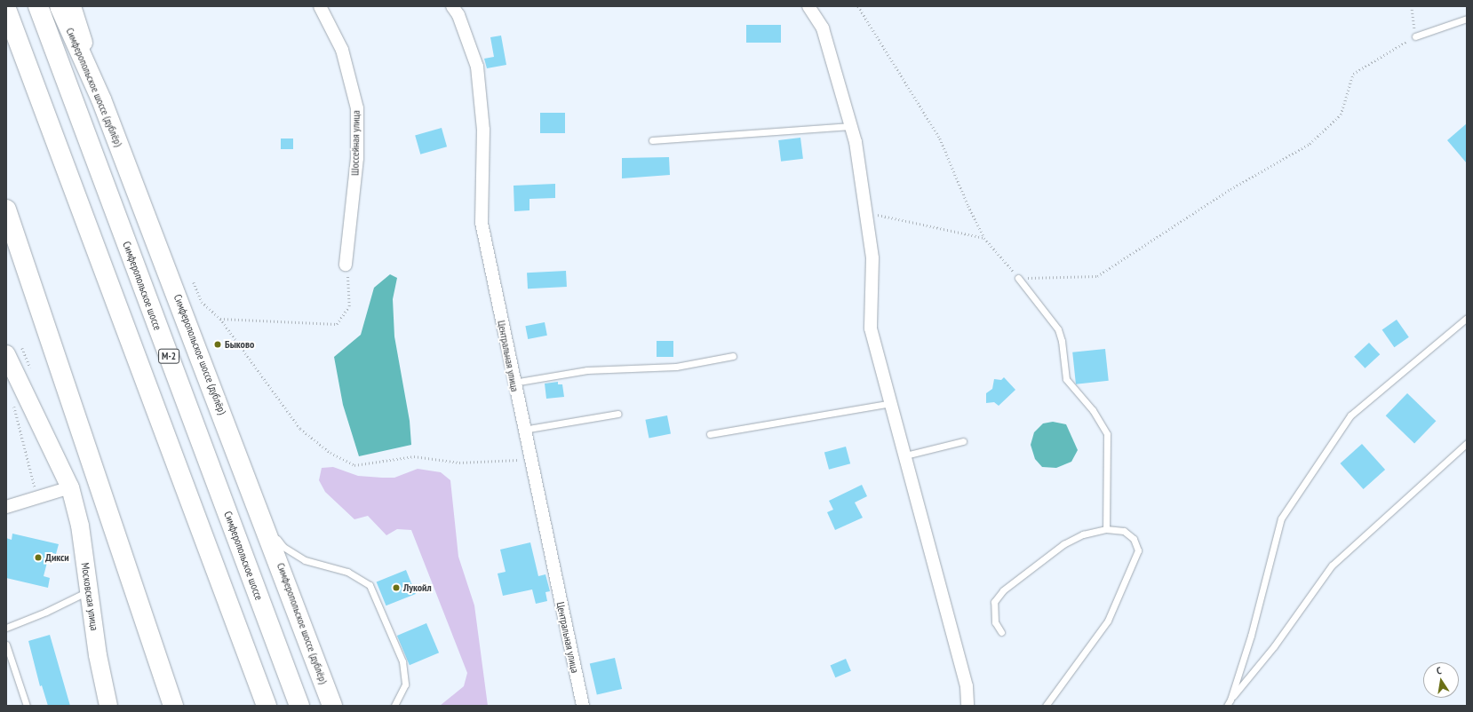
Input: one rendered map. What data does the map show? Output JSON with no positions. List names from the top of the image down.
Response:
{
  "streets": {
    "main road": ["Симферопольское шоссе (дублёр)", "Симферопольское шоссе", "М-2"],
    "street": ["Шоссейная улица", "Центральная улица", "Московская улица"]
  },
  "places": ["Быково", "Дикси", "Лукойл"],
  "north": "top"
}
